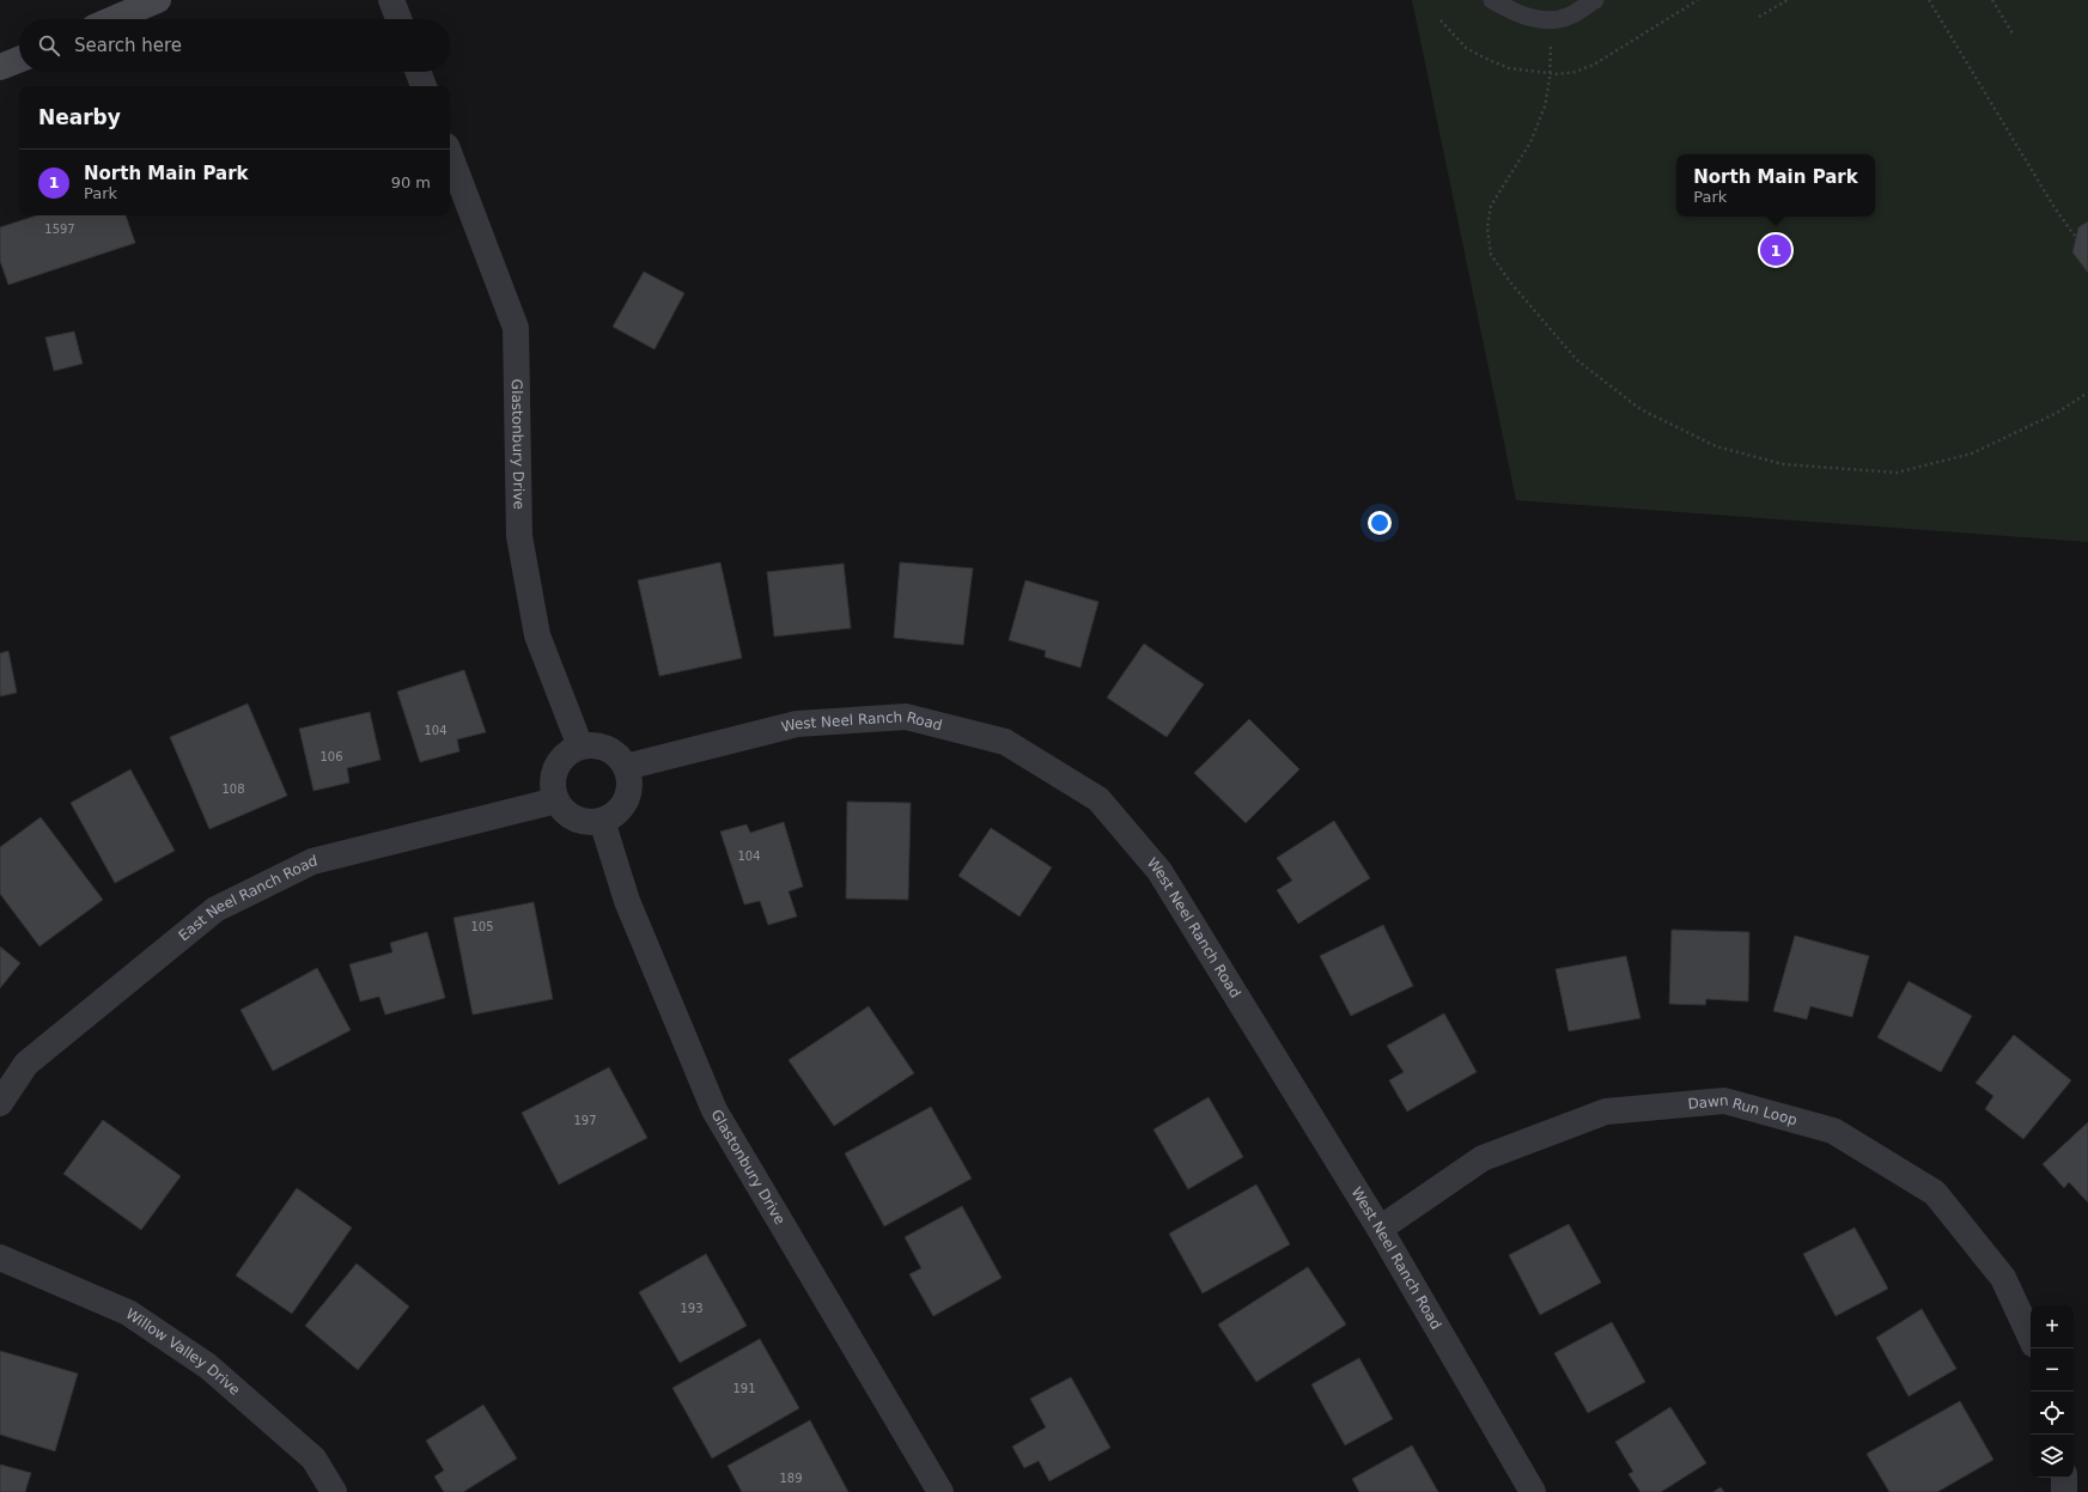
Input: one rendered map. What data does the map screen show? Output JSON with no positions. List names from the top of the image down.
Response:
{
  "streets": {
    "street": [
      "Glastonbury Drive",
      "West Neel Ranch Road",
      "East Neel Ranch Road",
      "Dawn Run Loop",
      "Willow Valley Drive"
    ]
  },
  "crossings": [
    ["Glastonbury Drive", "West Neel Ranch Road"],
    ["Glastonbury Drive", "East Neel Ranch Road"],
    ["West Neel Ranch Road", "East Neel Ranch Road"],
    ["West Neel Ranch Road", "Dawn Run Loop"]
  ],
  "house_numbers": [
    "1597",
    "104",
    "106",
    "108",
    "104",
    "105",
    "197",
    "193",
    "191",
    "189"
  ],
  "page": {
    "search": "Search here",
    "heading": "Nearby",
    "list": [
      {
        "mark": "1",
        "name": "North Main Park",
        "note": "Park",
        "value": "90 m"
      }
    ],
    "popup": ["North Main Park", "Park"],
    "pins": "1",
    "map_buttons": ["+", "−"]
  }
}
